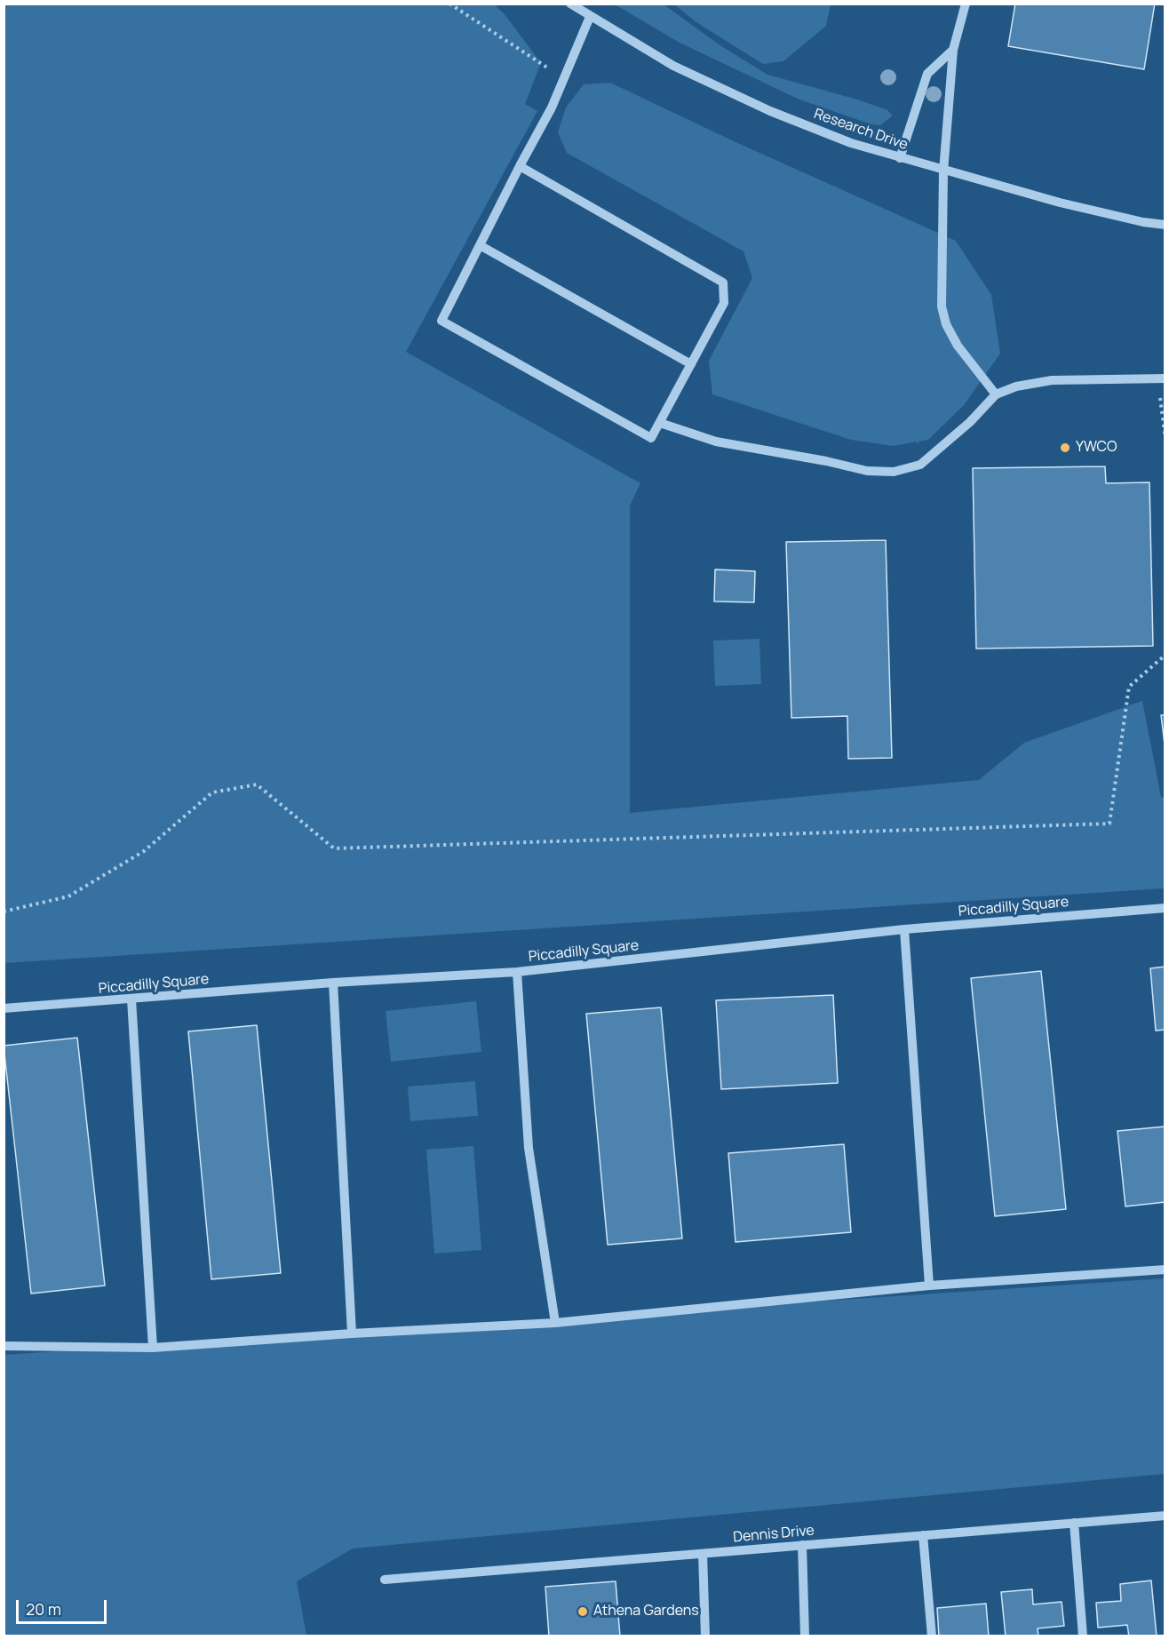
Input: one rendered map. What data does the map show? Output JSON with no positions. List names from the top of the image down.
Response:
{
  "streets": {
    "street": ["Research Drive", "Piccadilly Square", "Dennis Drive"]
  },
  "places": ["YWCO", "Athena Gardens"],
  "scale_bar": "20 m"
}
